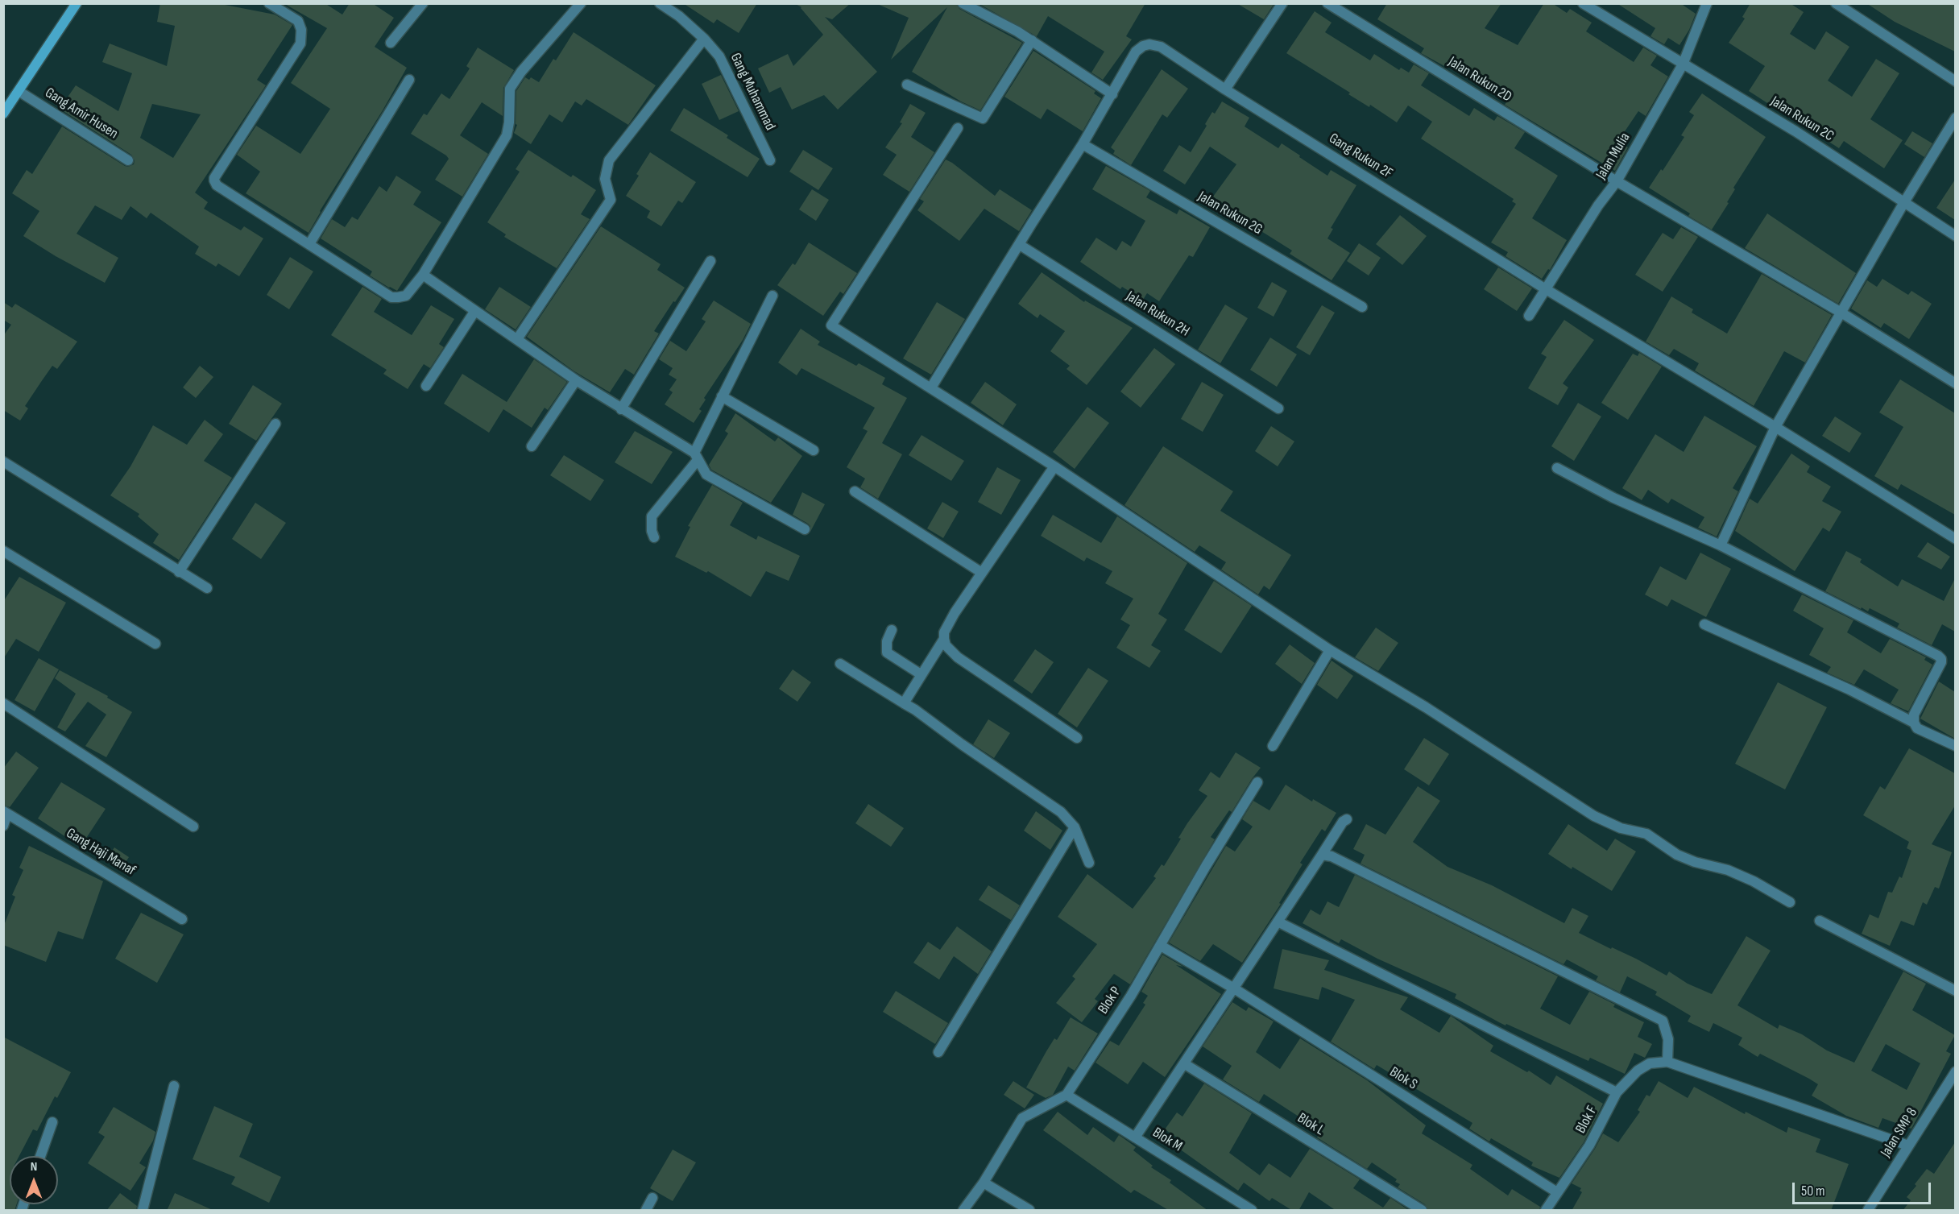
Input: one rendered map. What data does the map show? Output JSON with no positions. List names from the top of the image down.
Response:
{
  "streets": {
    "street": [
      "Jalan Rukun 2D",
      "Gang Muhammad",
      "Gang Amir Husen",
      "Jalan Rukun 2C",
      "Gang Rukun 2F",
      "Jalan Mulia",
      "Jalan Rukun 2G",
      "Jalan Rukun 2H",
      "Gang Haji Manaf",
      "Blok P",
      "Blok S",
      "Blok F",
      "Blok L",
      "Jalan SMP 8",
      "Blok M"
    ]
  },
  "crossings": [
    ["Jalan Rukun 2D", "Jalan Mulia"],
    ["Jalan Rukun 2C", "Jalan Mulia"],
    ["Gang Rukun 2F", "Jalan Mulia"],
    ["Blok P", "Blok S"],
    ["Blok P", "Blok M"],
    ["Blok S", "Blok F"]
  ],
  "scale_bar": "50 m",
  "north": "top"
}
